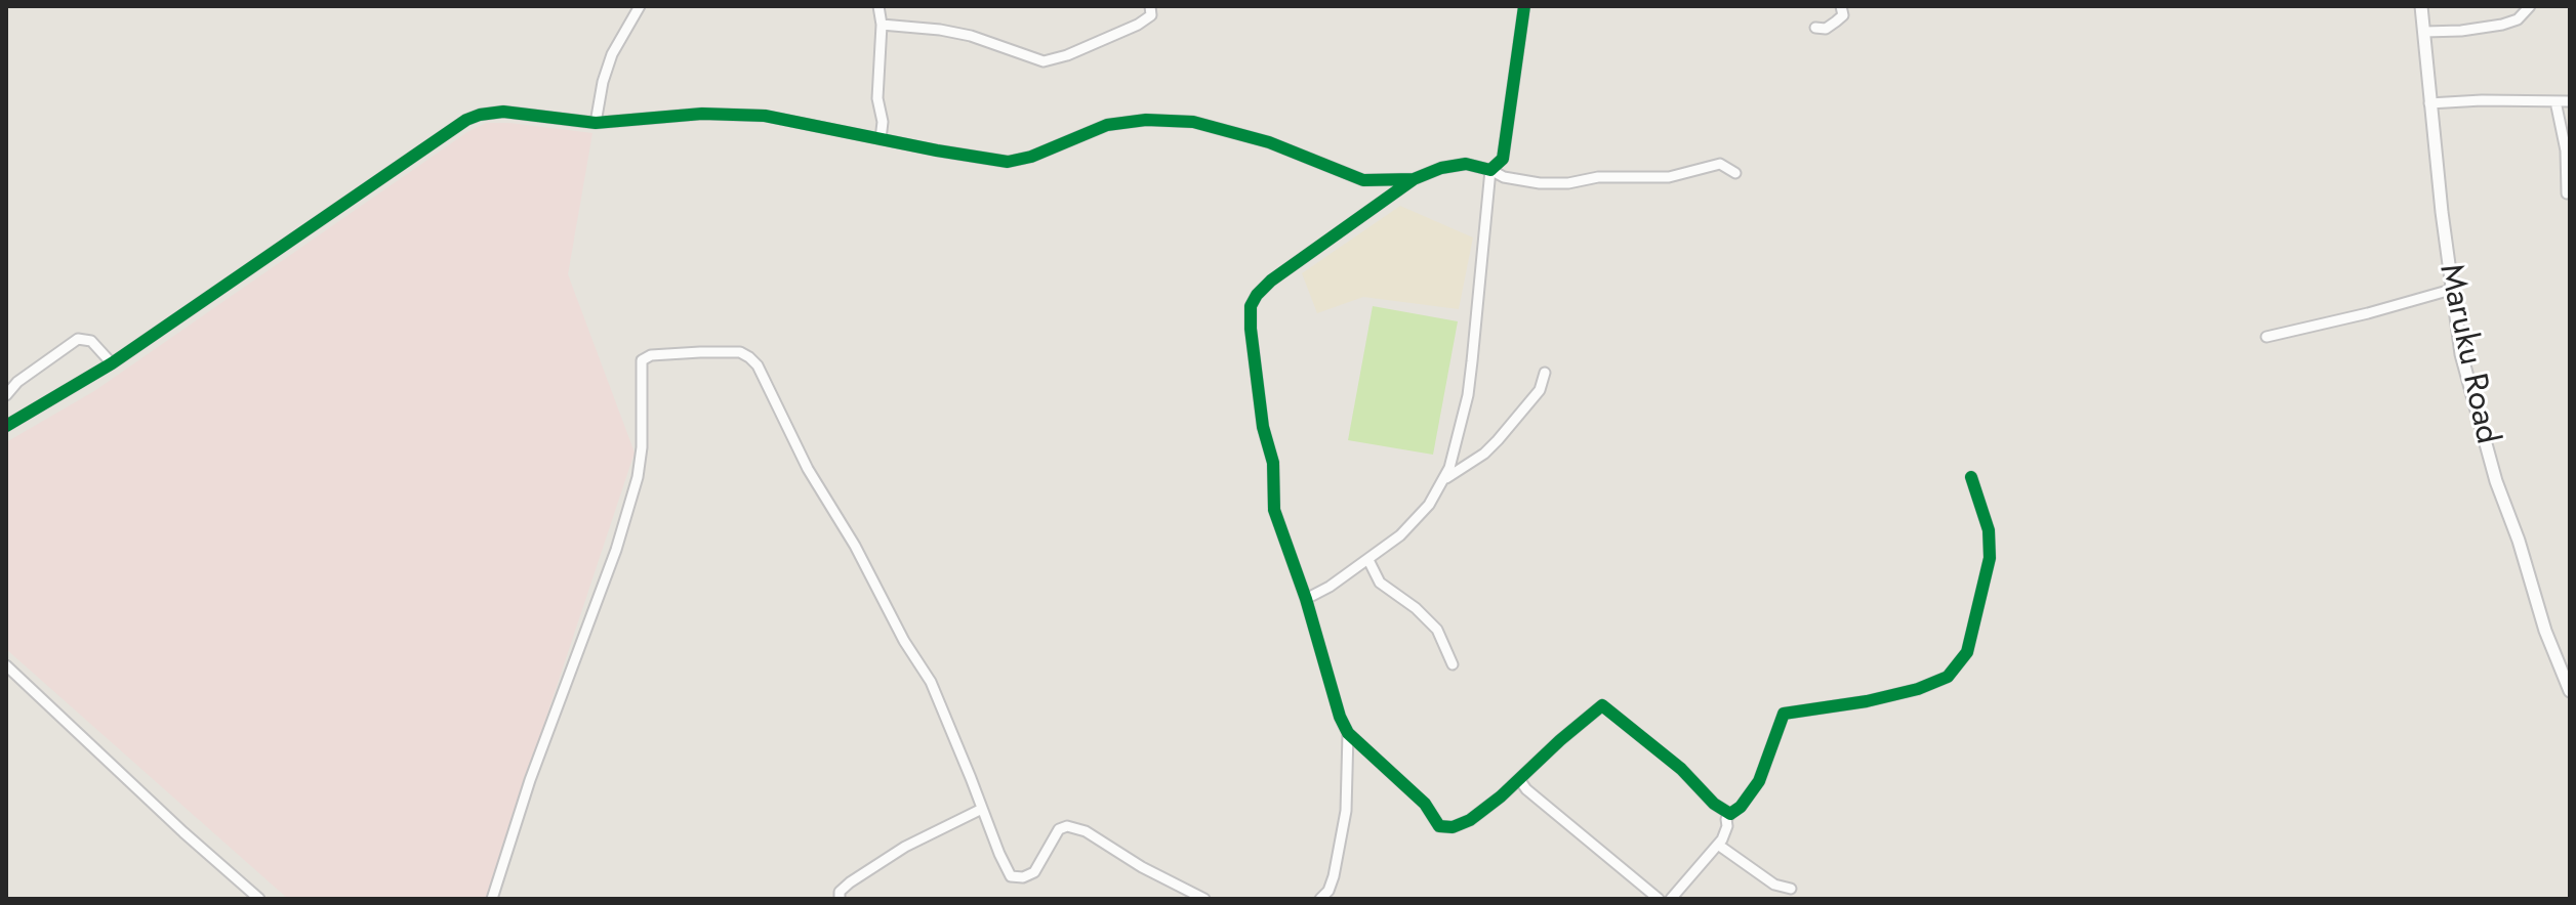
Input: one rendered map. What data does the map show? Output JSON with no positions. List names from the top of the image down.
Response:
{
  "streets": {
    "street": ["Maruku Road"]
  }
}
